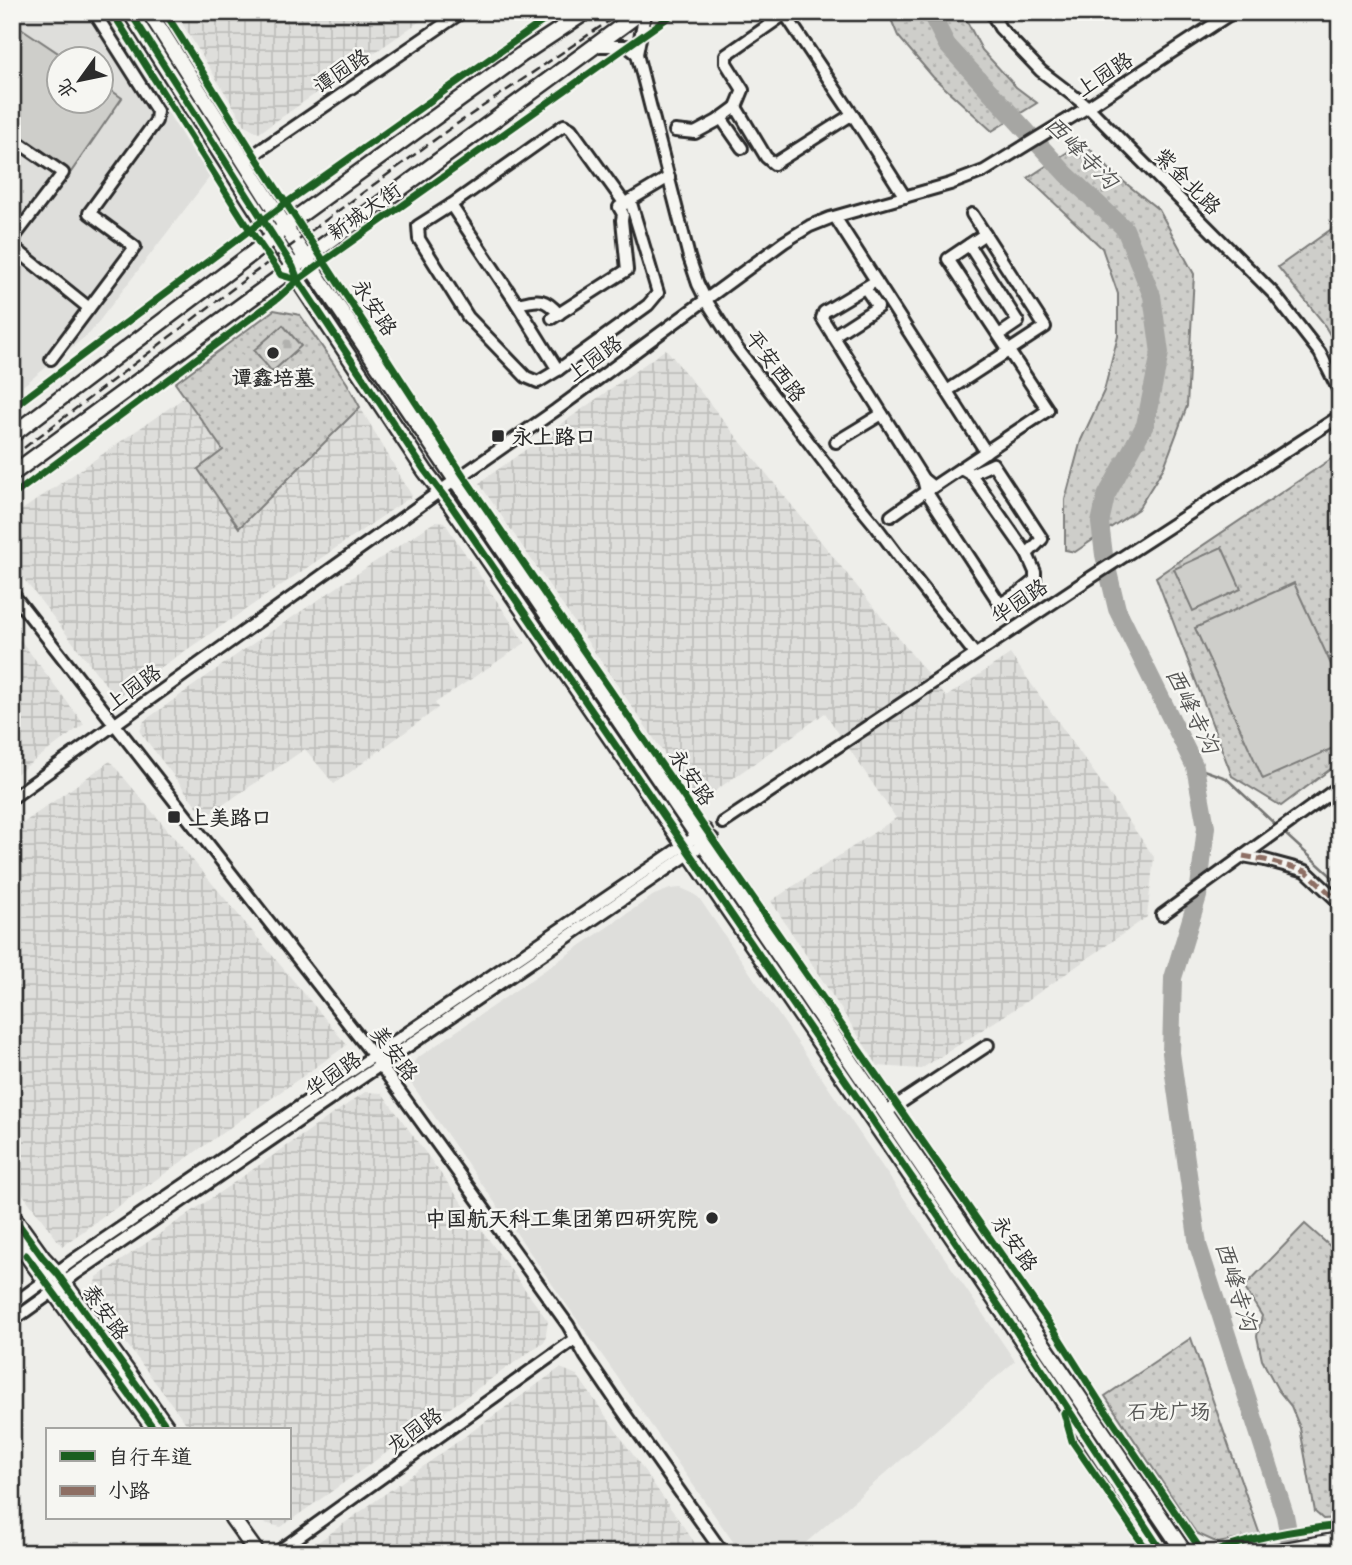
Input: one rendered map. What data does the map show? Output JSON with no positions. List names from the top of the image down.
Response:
{
  "streets": {
    "main road": ["新城大街", "永安路", "泰安路"],
    "street": [
      "谭园路",
      "上园路",
      "紫金北路",
      "平安西路",
      "华园路",
      "美安路",
      "龙园路"
    ]
  },
  "crossings": [
    ["谭园路", "永安路"],
    ["上园路", "紫金北路"],
    ["上园路", "永安路"],
    ["上园路", "平安西路"],
    ["上园路", "美安路"],
    ["新城大街", "永安路"],
    ["永安路", "华园路"],
    ["平安西路", "华园路"],
    ["华园路", "美安路"],
    ["华园路", "泰安路"],
    ["美安路", "龙园路"]
  ],
  "water": ["西峰寺沟"],
  "parks": ["石龙广场"],
  "places": {
    "other": ["谭鑫培墓", "中国航天科工集团第四研究院"],
    "transit": ["永上路口", "上美路口"]
  },
  "legend": ["自行车道", "小路"],
  "north": "bottom left"
}
